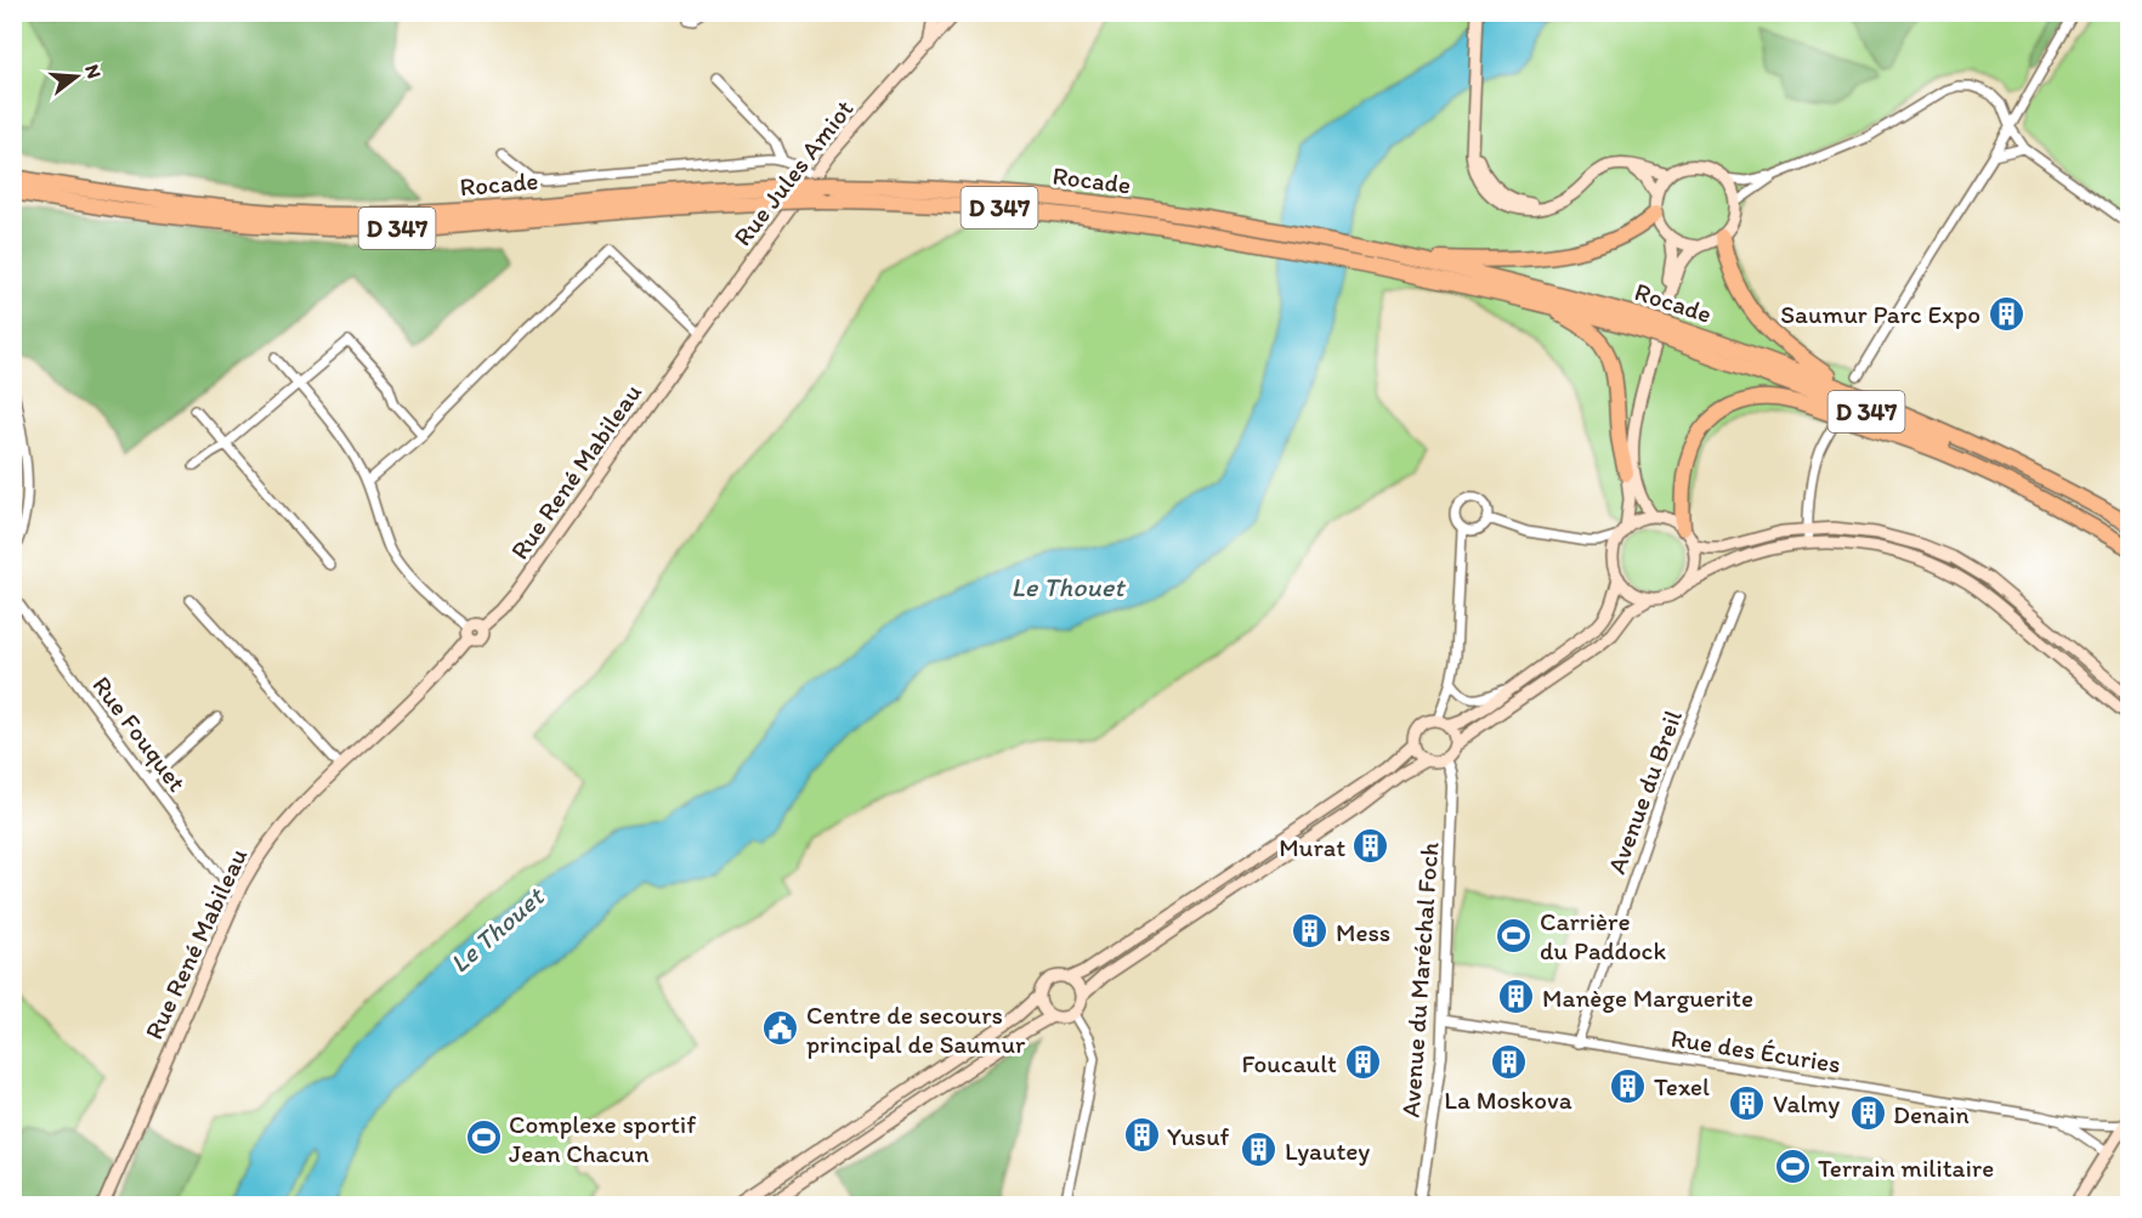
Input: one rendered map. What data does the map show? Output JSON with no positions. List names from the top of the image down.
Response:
{
  "streets": {
    "highway": ["Rocade", "D 347"],
    "main road": ["Rue Jules Amiot", "Rue René Mabileau"],
    "street": [
      "Rue Fouquet",
      "Avenue du Breil",
      "Avenue du Maréchal Foch",
      "Rue des Écuries"
    ]
  },
  "crossings": [
    ["Rue Jules Amiot", "Rue René Mabileau"],
    ["Rocade", "D 347"],
    ["Rue René Mabileau", "Rue Fouquet"],
    ["Avenue du Breil", "Rue des Écuries"],
    ["Avenue du Maréchal Foch", "Rue des Écuries"]
  ],
  "water": ["Le Thouet"],
  "places": {
    "building": [
      "Saumur Parc Expo",
      "Murat",
      "Mess",
      "Manège Marguerite",
      "La Moskova",
      "Foucault",
      "Texel",
      "Valmy",
      "Denain",
      "Yusuf",
      "Lyautey"
    ],
    "sports": ["Carrière du Paddock", "Complexe sportif Jean Chacun", "Terrain militaire"],
    "public building": ["Centre de secours principal de Saumur"]
  },
  "north": "right"
}
